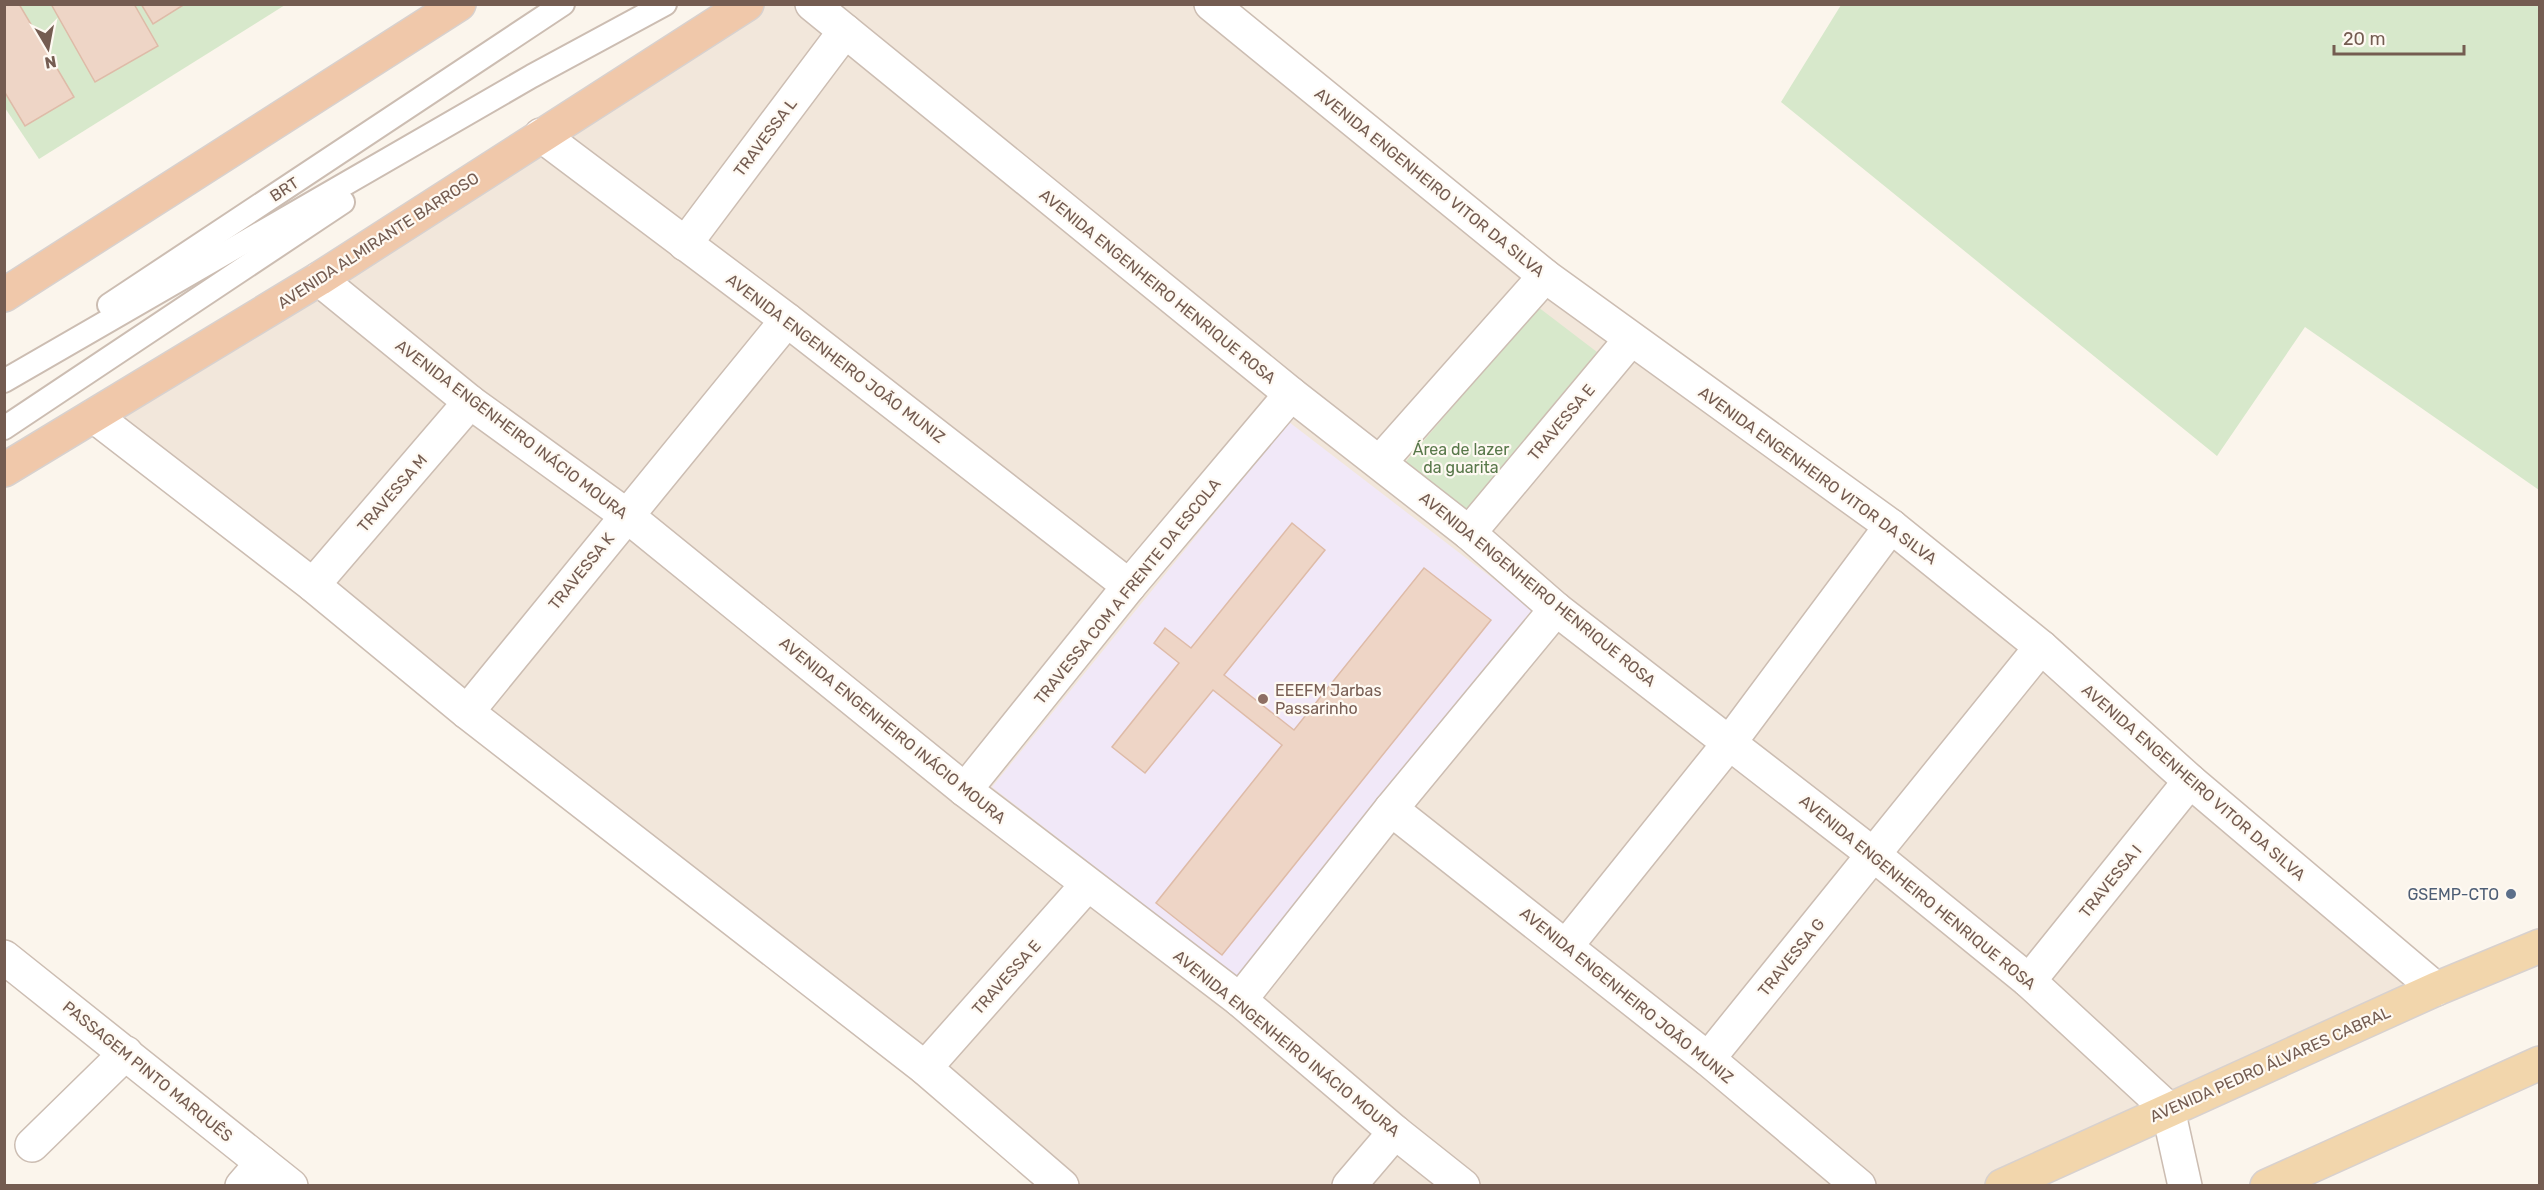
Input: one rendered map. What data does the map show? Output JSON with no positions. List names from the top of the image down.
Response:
{
  "streets": {
    "highway": ["AVENIDA ALMIRANTE BARROSO"],
    "main road": ["AVENIDA PEDRO ÁLVARES CABRAL"],
    "street": [
      "TRAVESSA L",
      "AVENIDA ENGENHEIRO VITOR DA SILVA",
      "AVENIDA ENGENHEIRO HENRIQUE ROSA",
      "AVENIDA ENGENHEIRO JOÃO MUNIZ",
      "TRAVESSA E",
      "AVENIDA ENGENHEIRO INÁCIO MOURA",
      "TRAVESSA M",
      "TRAVESSA K",
      "TRAVESSA COM A FRENTE DA ESCOLA",
      "TRAVESSA I",
      "TRAVESSA G",
      "PASSAGEM PINTO MARQUÊS"
    ],
    "lane": ["BRT"]
  },
  "crossings": [
    ["TRAVESSA L", "AVENIDA ENGENHEIRO HENRIQUE ROSA"],
    ["TRAVESSA L", "AVENIDA ENGENHEIRO JOÃO MUNIZ"],
    ["AVENIDA ENGENHEIRO VITOR DA SILVA", "TRAVESSA E"],
    ["AVENIDA ENGENHEIRO VITOR DA SILVA", "TRAVESSA I"],
    ["AVENIDA ENGENHEIRO VITOR DA SILVA", "TRAVESSA G"],
    ["AVENIDA ENGENHEIRO VITOR DA SILVA", "AVENIDA PEDRO ÁLVARES CABRAL"],
    ["AVENIDA ALMIRANTE BARROSO", "AVENIDA ENGENHEIRO JOÃO MUNIZ"],
    ["AVENIDA ALMIRANTE BARROSO", "AVENIDA ENGENHEIRO INÁCIO MOURA"],
    ["AVENIDA ENGENHEIRO HENRIQUE ROSA", "TRAVESSA E"],
    ["AVENIDA ENGENHEIRO HENRIQUE ROSA", "TRAVESSA COM A FRENTE DA ESCOLA"],
    ["AVENIDA ENGENHEIRO HENRIQUE ROSA", "TRAVESSA I"],
    ["AVENIDA ENGENHEIRO HENRIQUE ROSA", "TRAVESSA G"],
    ["AVENIDA ENGENHEIRO HENRIQUE ROSA", "AVENIDA PEDRO ÁLVARES CABRAL"],
    ["AVENIDA ENGENHEIRO JOÃO MUNIZ", "TRAVESSA K"],
    ["AVENIDA ENGENHEIRO JOÃO MUNIZ", "TRAVESSA COM A FRENTE DA ESCOLA"],
    ["AVENIDA ENGENHEIRO JOÃO MUNIZ", "TRAVESSA G"],
    ["TRAVESSA E", "AVENIDA ENGENHEIRO INÁCIO MOURA"],
    ["AVENIDA ENGENHEIRO INÁCIO MOURA", "TRAVESSA M"],
    ["AVENIDA ENGENHEIRO INÁCIO MOURA", "TRAVESSA K"],
    ["AVENIDA ENGENHEIRO INÁCIO MOURA", "TRAVESSA COM A FRENTE DA ESCOLA"]
  ],
  "parks": ["Área de lazer da guarita"],
  "places": ["EEEFM Jarbas Passarinho", "GSEMP-CTO"],
  "scale_bar": "20 m",
  "north": "bottom"
}
